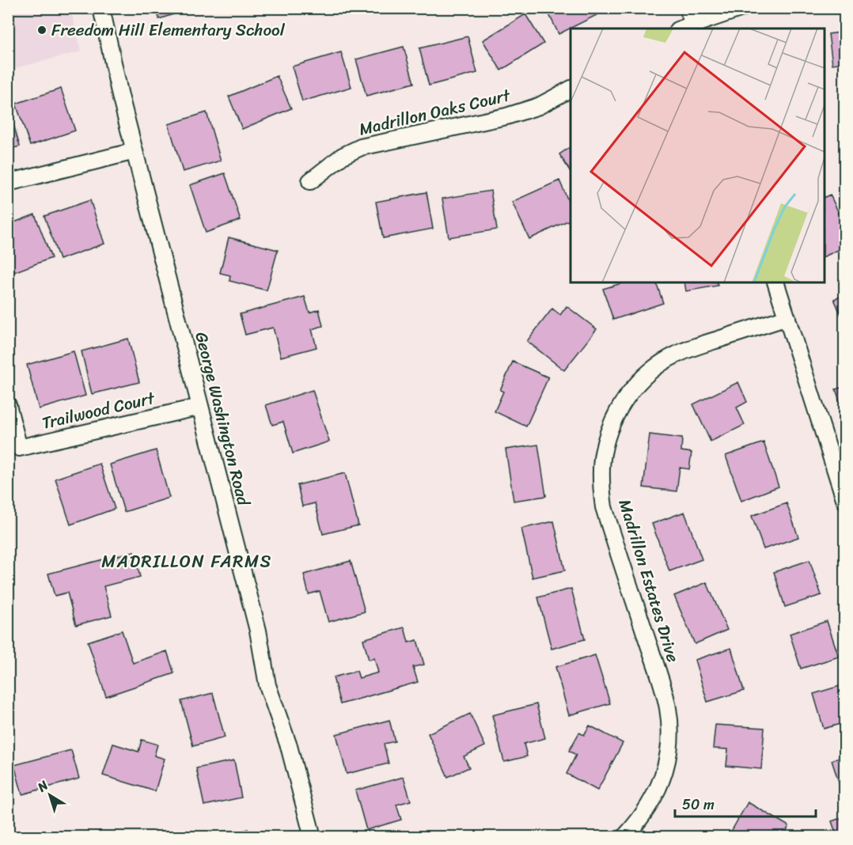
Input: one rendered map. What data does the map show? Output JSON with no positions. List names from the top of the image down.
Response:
{
  "streets": {
    "street": [
      "Madrillon Oaks Court",
      "Trailwood Court",
      "George Washington Road",
      "Madrillon Estates Drive"
    ]
  },
  "crossings": [
    ["Trailwood Court", "George Washington Road"]
  ],
  "districts": ["MADRILLON FARMS"],
  "places": ["Freedom Hill Elementary School"],
  "scale_bar": "50 m",
  "north": "top left"
}
